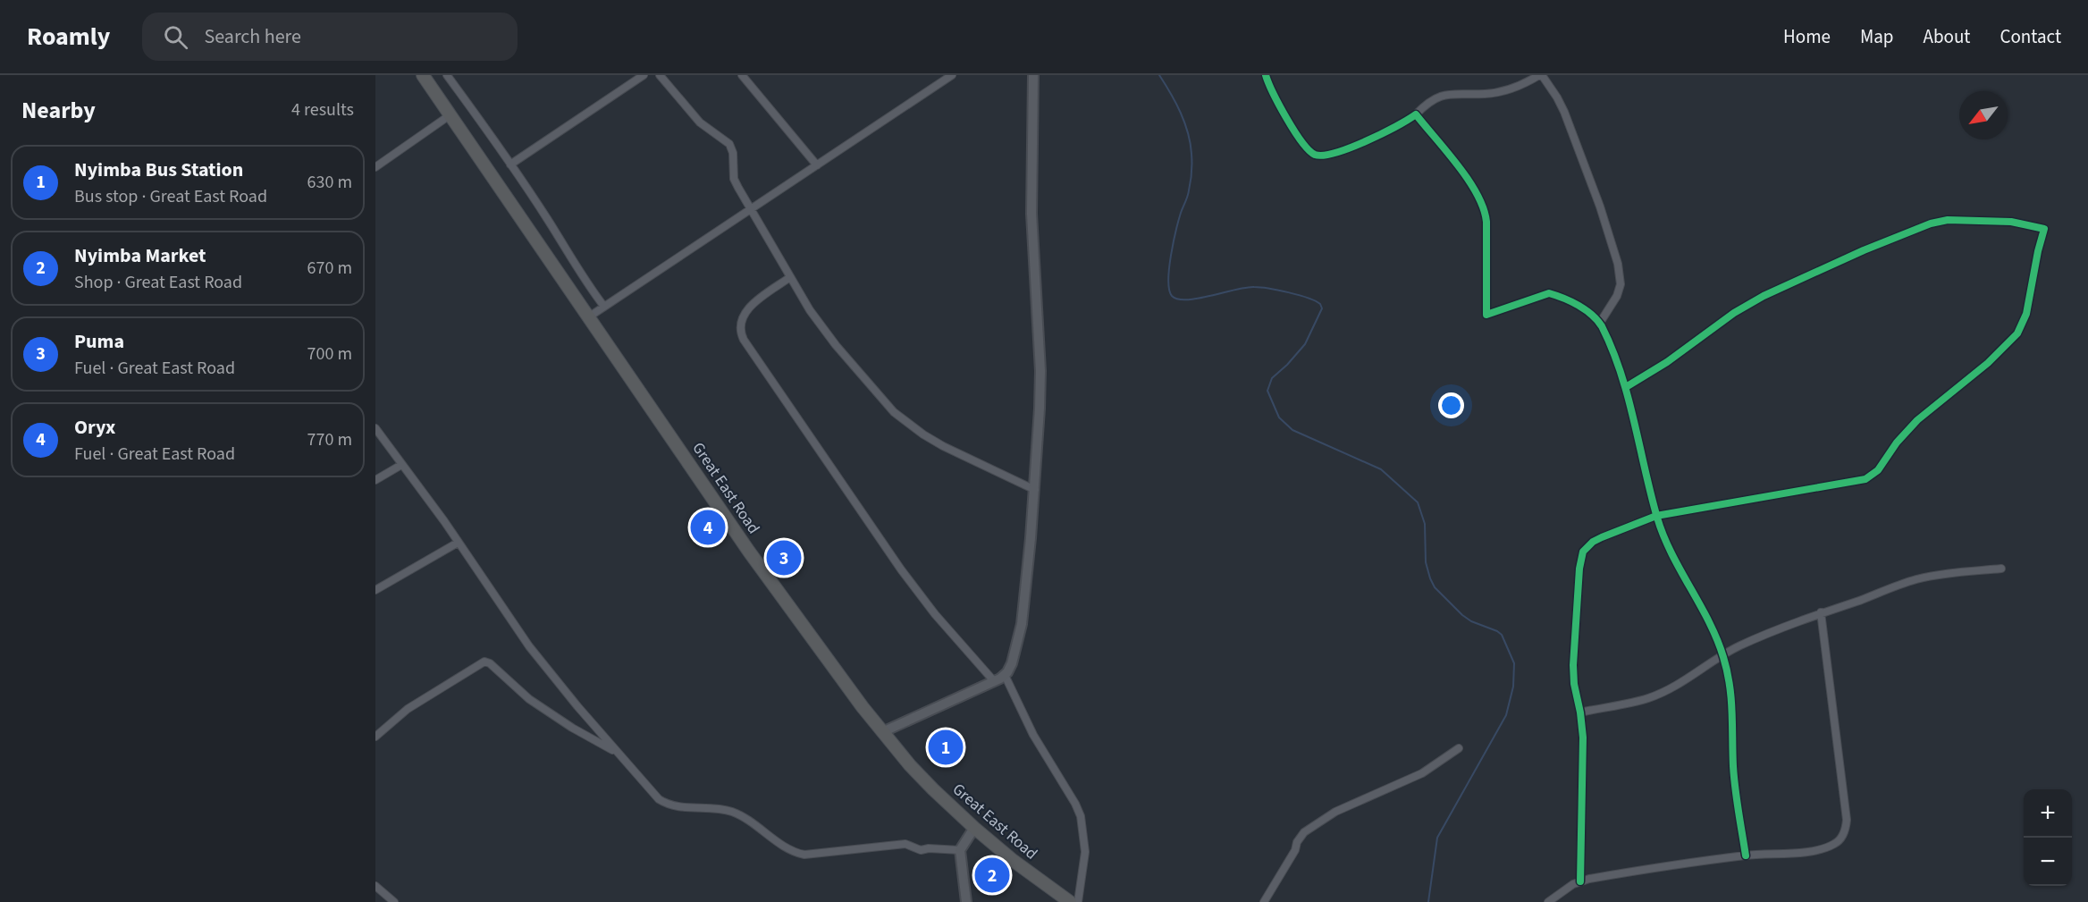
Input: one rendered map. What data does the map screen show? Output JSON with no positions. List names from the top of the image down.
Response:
{
  "streets": {
    "highway": ["Great East Road"]
  },
  "north": "bottom left",
  "page": {
    "header": "Roamly",
    "search": "Search here",
    "nav": [
      "Home",
      "Map",
      "About",
      "Contact"
    ],
    "heading": ["Nearby", "4 results"],
    "list": [
      {
        "mark": "1",
        "name": "Nyimba Bus Station",
        "note": "Bus stop · Great East Road",
        "value": "630 m"
      },
      {
        "mark": "2",
        "name": "Nyimba Market",
        "note": "Shop · Great East Road",
        "value": "670 m"
      },
      {
        "mark": "3",
        "name": "Puma",
        "note": "Fuel · Great East Road",
        "value": "700 m"
      },
      {
        "mark": "4",
        "name": "Oryx",
        "note": "Fuel · Great East Road",
        "value": "770 m"
      }
    ],
    "pins": [
      "4",
      "3",
      "1",
      "2"
    ],
    "map_buttons": ["+", "−"]
  }
}
